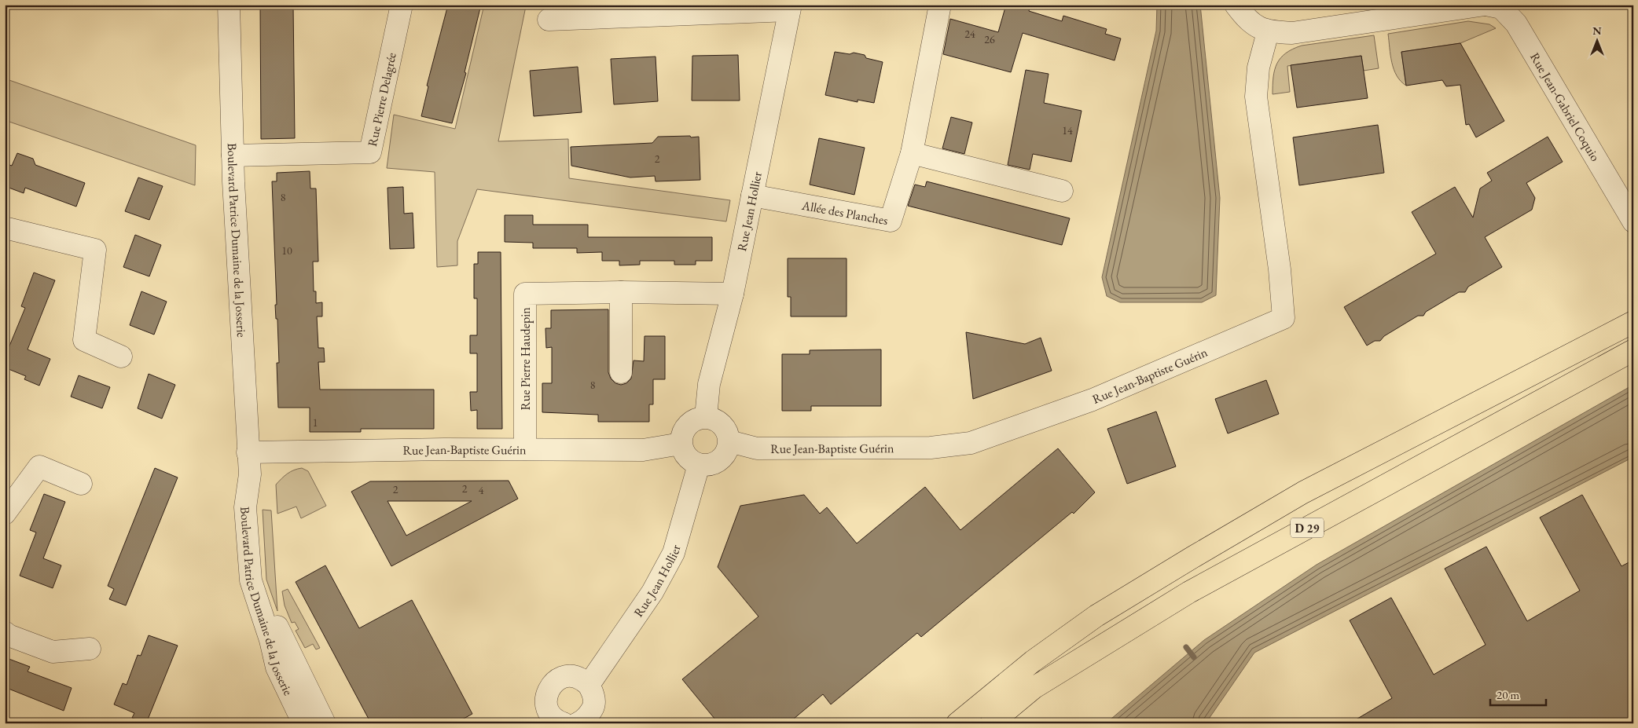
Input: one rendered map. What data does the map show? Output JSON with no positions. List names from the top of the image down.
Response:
{
  "streets": {
    "main road": ["D 29"],
    "street": [
      "Rue Pierre Delagrée",
      "Rue Jean-Gabriel Coquio",
      "Allée des Planches",
      "Rue Jean Hollier",
      "Boulevard Patrice Dumaine de la Josserie",
      "Rue Pierre Haudepin",
      "Rue Jean-Baptiste Guérin"
    ]
  },
  "crossings": [
    ["Rue Pierre Delagrée", "Boulevard Patrice Dumaine de la Josserie"],
    ["Rue Jean-Gabriel Coquio", "Rue Jean-Baptiste Guérin"],
    ["Allée des Planches", "Rue Jean Hollier"],
    ["Rue Jean Hollier", "Rue Pierre Haudepin"],
    ["Rue Jean Hollier", "Rue Jean-Baptiste Guérin"],
    ["Boulevard Patrice Dumaine de la Josserie", "Rue Jean-Baptiste Guérin"],
    ["Rue Pierre Haudepin", "Rue Jean-Baptiste Guérin"]
  ],
  "house_numbers": [
    "24",
    "26",
    "14",
    "2",
    "8",
    "10",
    "8",
    "1",
    "2",
    "2",
    "4"
  ],
  "scale_bar": "20 m",
  "north": "top"
}
